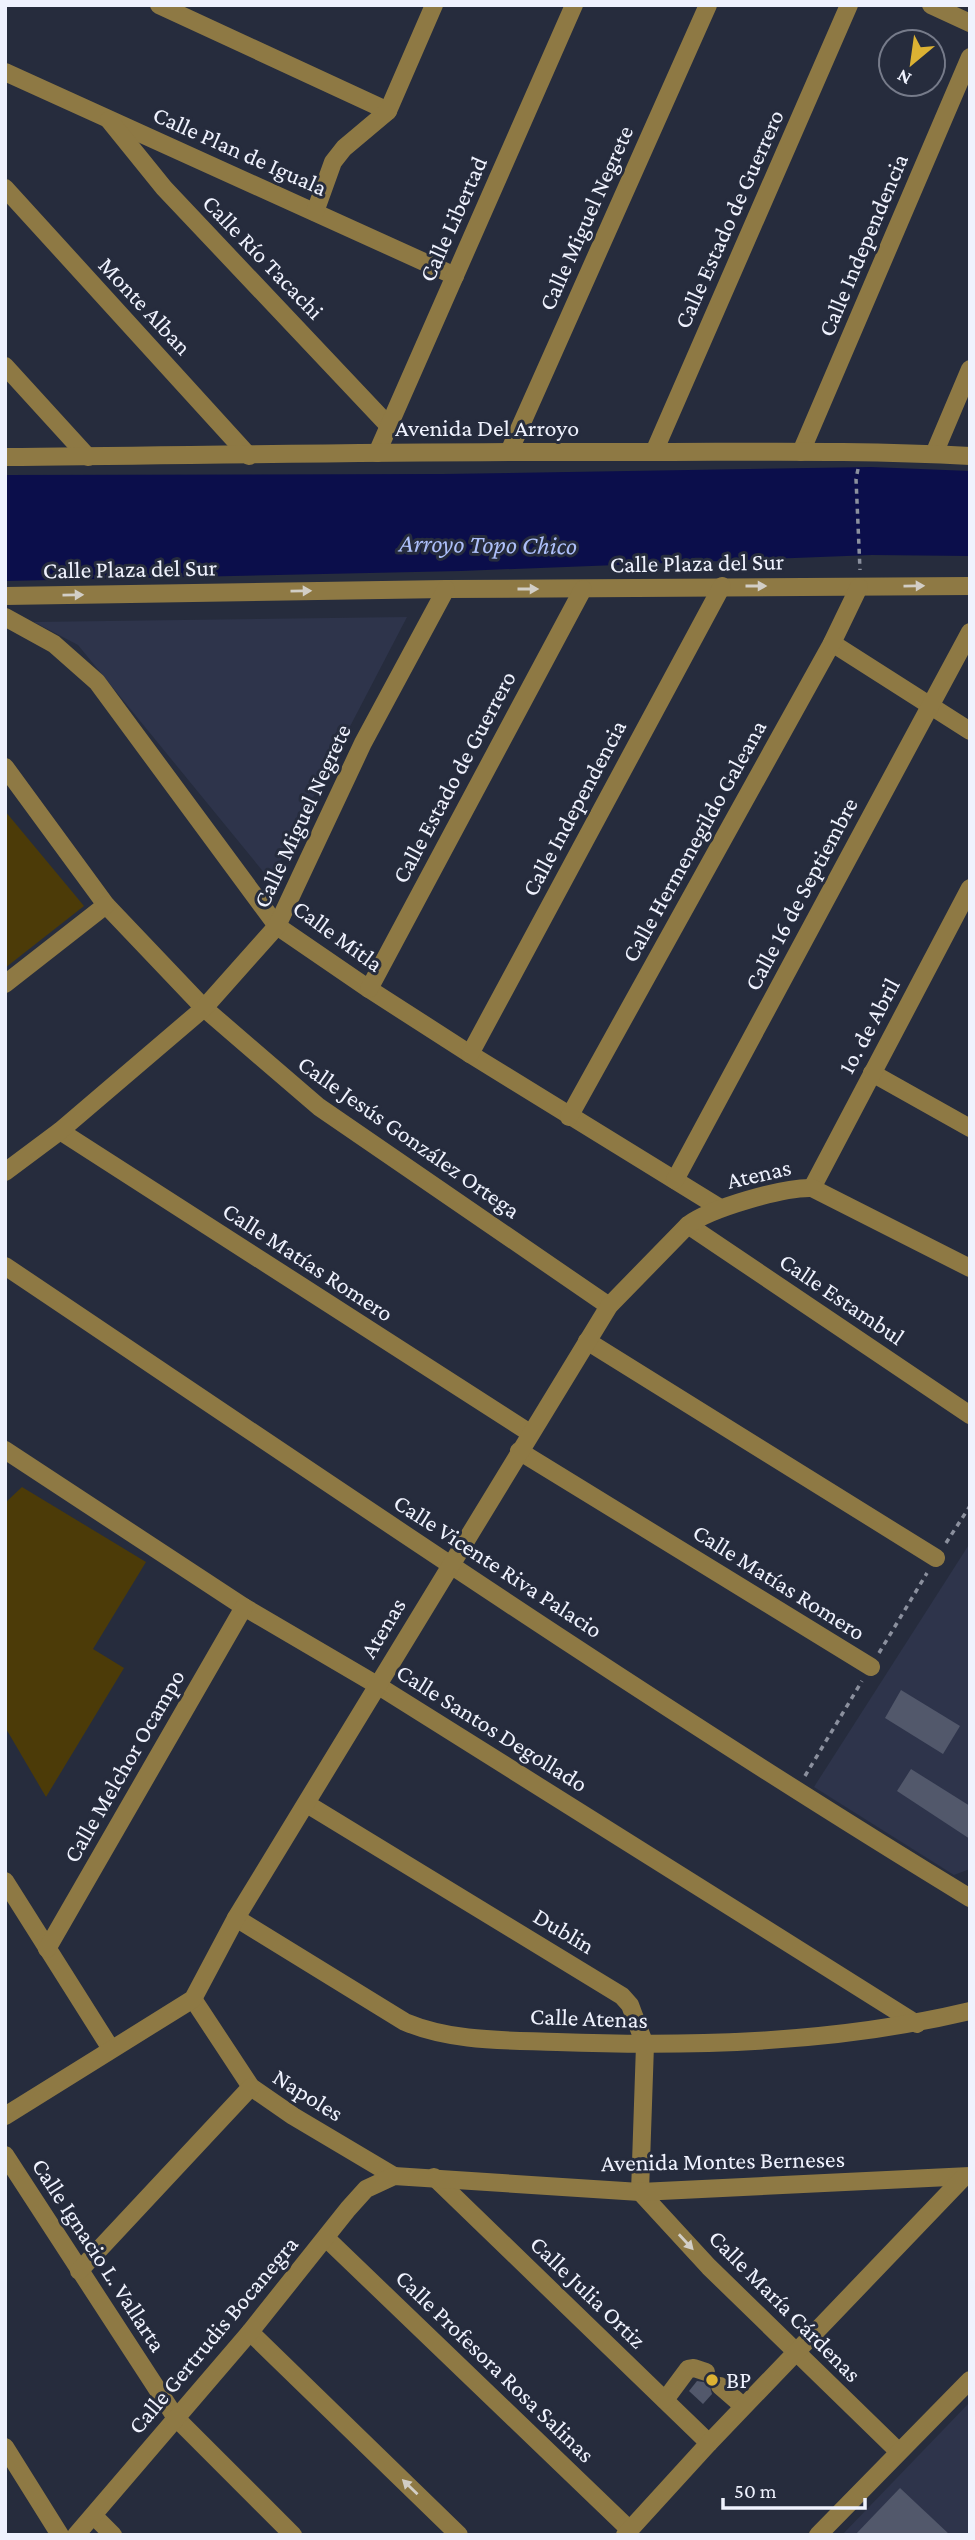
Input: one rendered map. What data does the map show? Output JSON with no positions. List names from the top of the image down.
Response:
{
  "streets": {
    "street": [
      "Calle Plan de Iguala",
      "Calle Miguel Negrete",
      "Calle Libertad",
      "Calle Estado de Guerrero",
      "Calle Independencia",
      "Calle Río Tacachi",
      "Monte Alban",
      "Avenida Del Arroyo",
      "Calle Plaza del Sur",
      "Calle Hermenegildo Galeana",
      "Calle 16 de Septiembre",
      "Calle Mitla",
      "1o. de Abril",
      "Calle Jesús González Ortega",
      "Atenas",
      "Calle Matías Romero",
      "Calle Estambul",
      "Calle Vicente Riva Palacio",
      "Calle Santos Degollado",
      "Calle Melchor Ocampo",
      "Dublin",
      "Calle Atenas",
      "Napoles",
      "Avenida Montes Berneses",
      "Calle Ignacio L. Vallarta",
      "Calle Julia Ortiz",
      "Calle María Cárdenas",
      "Calle Gertrudis Bocanegra",
      "Calle Profesora Rosa Salinas"
    ]
  },
  "crossings": [
    ["Calle Plan de Iguala", "Calle Libertad"],
    ["Calle Plan de Iguala", "Calle Río Tacachi"],
    ["Calle Miguel Negrete", "Avenida Del Arroyo"],
    ["Calle Miguel Negrete", "Calle Plaza del Sur"],
    ["Calle Miguel Negrete", "Calle Mitla"],
    ["Calle Miguel Negrete", "Calle Jesús González Ortega"],
    ["Calle Miguel Negrete", "Calle Matías Romero"],
    ["Calle Libertad", "Calle Río Tacachi"],
    ["Calle Libertad", "Avenida Del Arroyo"],
    ["Calle Estado de Guerrero", "Avenida Del Arroyo"],
    ["Calle Estado de Guerrero", "Calle Plaza del Sur"],
    ["Calle Estado de Guerrero", "Calle Mitla"],
    ["Calle Independencia", "Avenida Del Arroyo"],
    ["Calle Independencia", "Calle Plaza del Sur"],
    ["Calle Independencia", "Calle Mitla"],
    ["Monte Alban", "Avenida Del Arroyo"],
    ["Calle Plaza del Sur", "Calle Hermenegildo Galeana"],
    ["Calle Hermenegildo Galeana", "Calle Mitla"],
    ["Calle 16 de Septiembre", "Calle Mitla"],
    ["Calle Mitla", "Atenas"],
    ["1o. de Abril", "Atenas"],
    ["Calle Jesús González Ortega", "Atenas"],
    ["Atenas", "Calle Matías Romero"],
    ["Atenas", "Calle Estambul"],
    ["Atenas", "Calle Vicente Riva Palacio"],
    ["Atenas", "Calle Santos Degollado"],
    ["Atenas", "Dublin"],
    ["Atenas", "Calle Atenas"],
    ["Atenas", "Napoles"],
    ["Calle Santos Degollado", "Calle Melchor Ocampo"],
    ["Calle Santos Degollado", "Calle Atenas"],
    ["Dublin", "Calle Atenas"],
    ["Dublin", "Avenida Montes Berneses"],
    ["Dublin", "Calle María Cárdenas"],
    ["Napoles", "Avenida Montes Berneses"],
    ["Napoles", "Calle Gertrudis Bocanegra"],
    ["Avenida Montes Berneses", "Calle Julia Ortiz"],
    ["Avenida Montes Berneses", "Calle María Cárdenas"],
    ["Avenida Montes Berneses", "Calle Gertrudis Bocanegra"],
    ["Calle Ignacio L. Vallarta", "Calle Gertrudis Bocanegra"],
    ["Calle Gertrudis Bocanegra", "Calle Profesora Rosa Salinas"]
  ],
  "one_way": ["Calle Plaza del Sur", "Calle María Cárdenas"],
  "water": ["Arroyo Topo Chico"],
  "places": ["BP"],
  "scale_bar": "50 m",
  "north": "bottom left"
}
